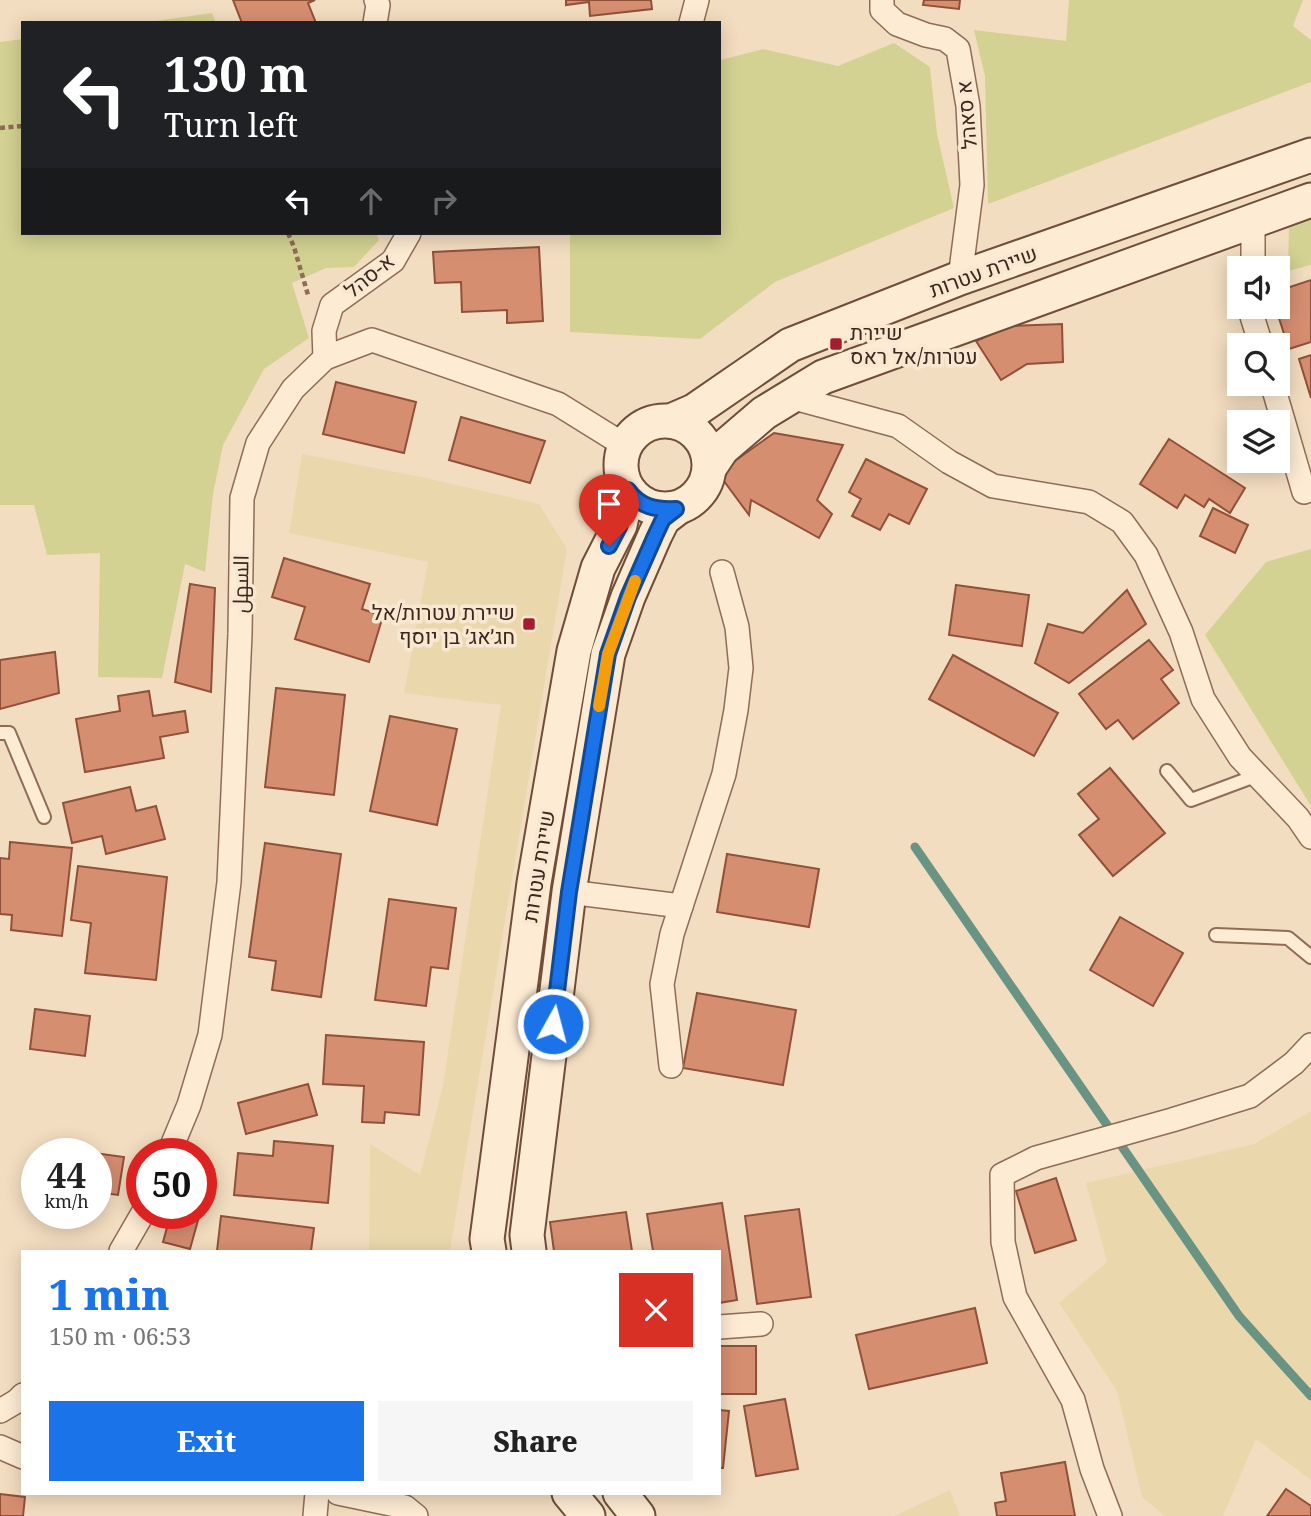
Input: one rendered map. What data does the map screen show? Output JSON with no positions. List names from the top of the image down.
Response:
{
  "streets": {
    "main road": ["שיירת עטרות"],
    "street": ["א סאהל", "א-סהל", "السهل"]
  },
  "crossings": [
    ["א סאהל", "שיירת עטרות"],
    ["שיירת עטרות", "السهل"],
    ["א-סהל", "السهل"]
  ],
  "places": {
    "transit": ["שיירת עטרות/אל ראס", "שיירת עטרות/אל חג׳אג׳ בן יוסף"]
  },
  "page": {
    "turn": ["130 m", "Turn left"],
    "speed": "44 km/h",
    "limit": "50",
    "heading": ["1 min", "150 m · 06:53"],
    "buttons": ["Exit", "Share"]
  }
}
